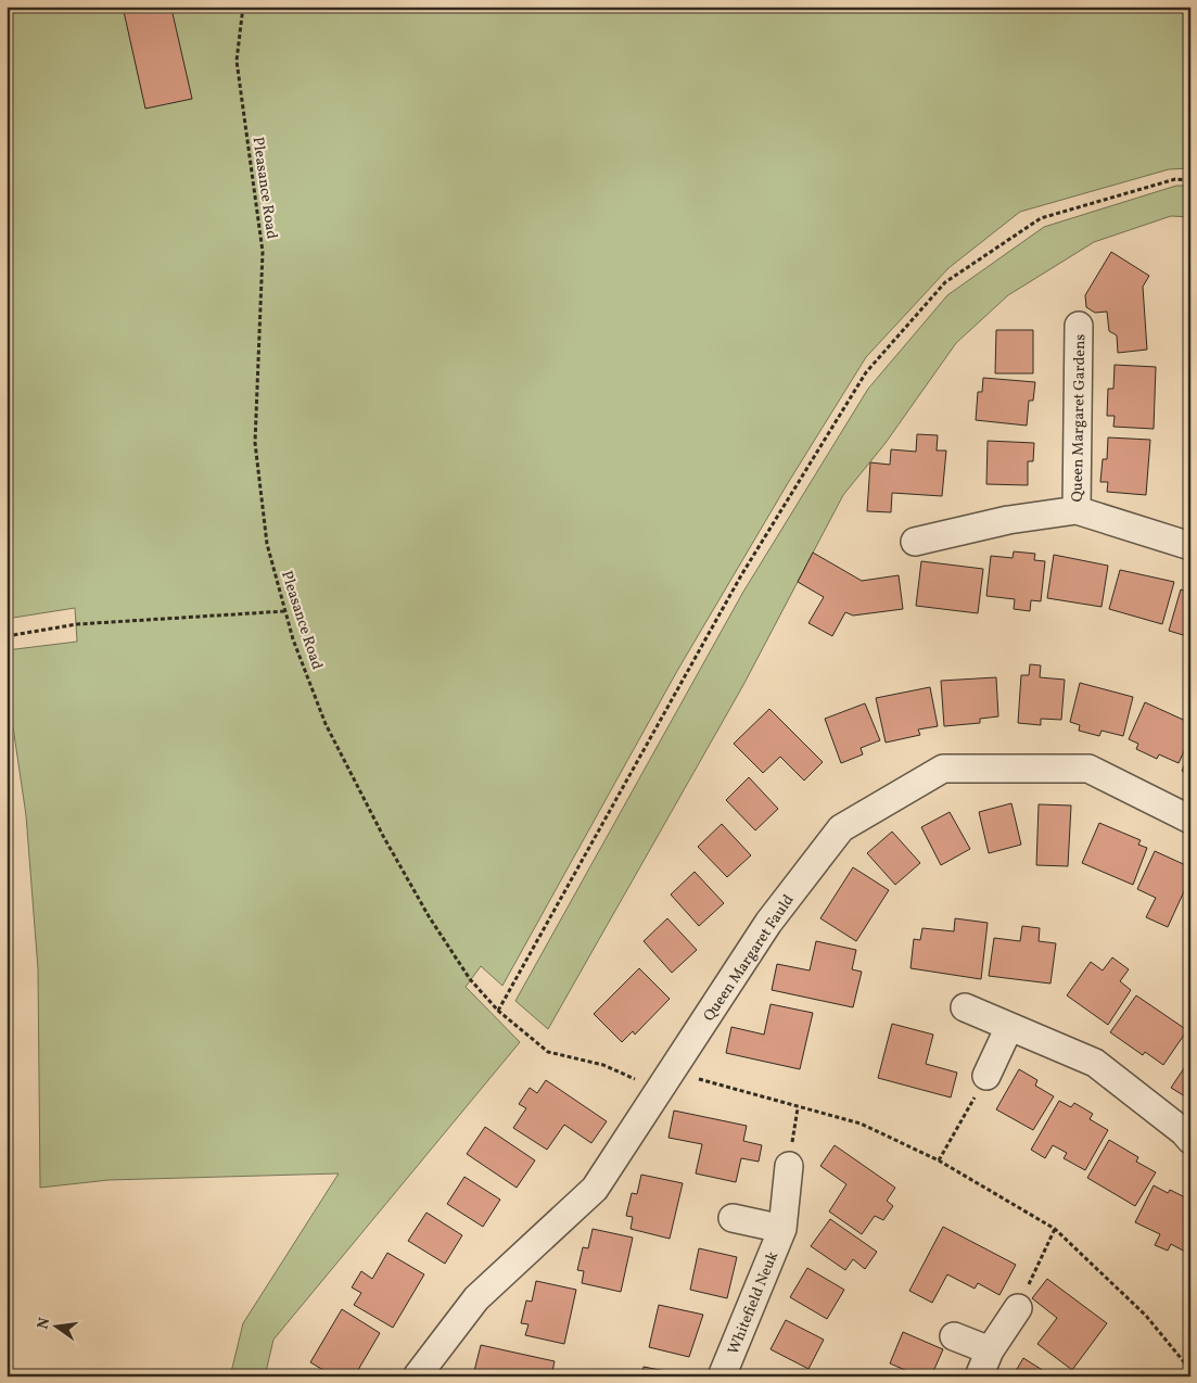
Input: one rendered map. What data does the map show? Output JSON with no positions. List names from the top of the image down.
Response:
{
  "streets": {
    "street": ["Queen Margaret Gardens", "Queen Margaret Fauld", "Whitefield Neuk"],
    "path": ["Pleasance Road"]
  },
  "crossings": [
    ["Pleasance Road", "Queen Margaret Fauld"]
  ],
  "north": "left"
}
